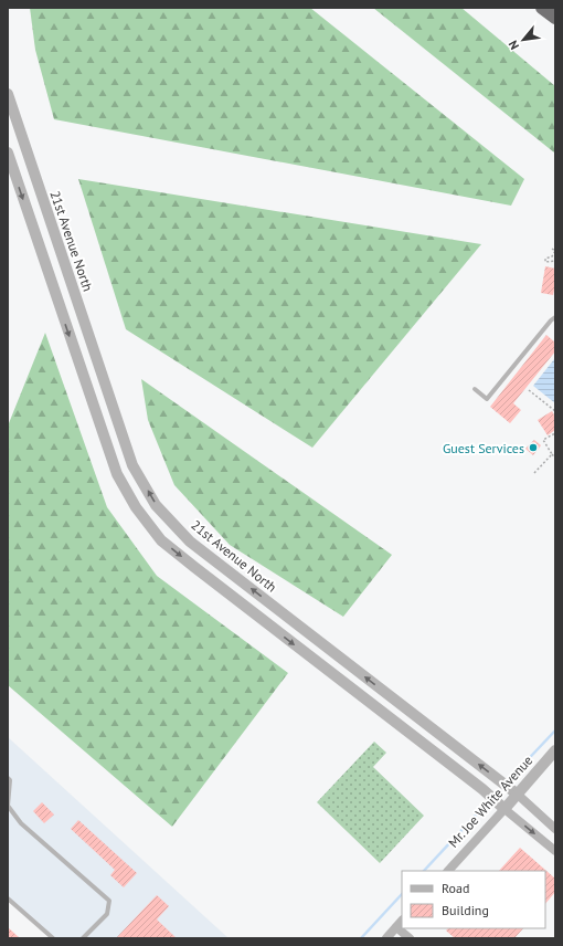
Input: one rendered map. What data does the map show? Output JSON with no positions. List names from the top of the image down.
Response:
{
  "streets": {
    "street": ["21st Avenue North", "Mr. Joe White Avenue"]
  },
  "crossings": [
    ["21st Avenue North", "Mr. Joe White Avenue"]
  ],
  "places": ["Guest Services"],
  "legend": ["Road", "Building"],
  "north": "bottom left"
}
